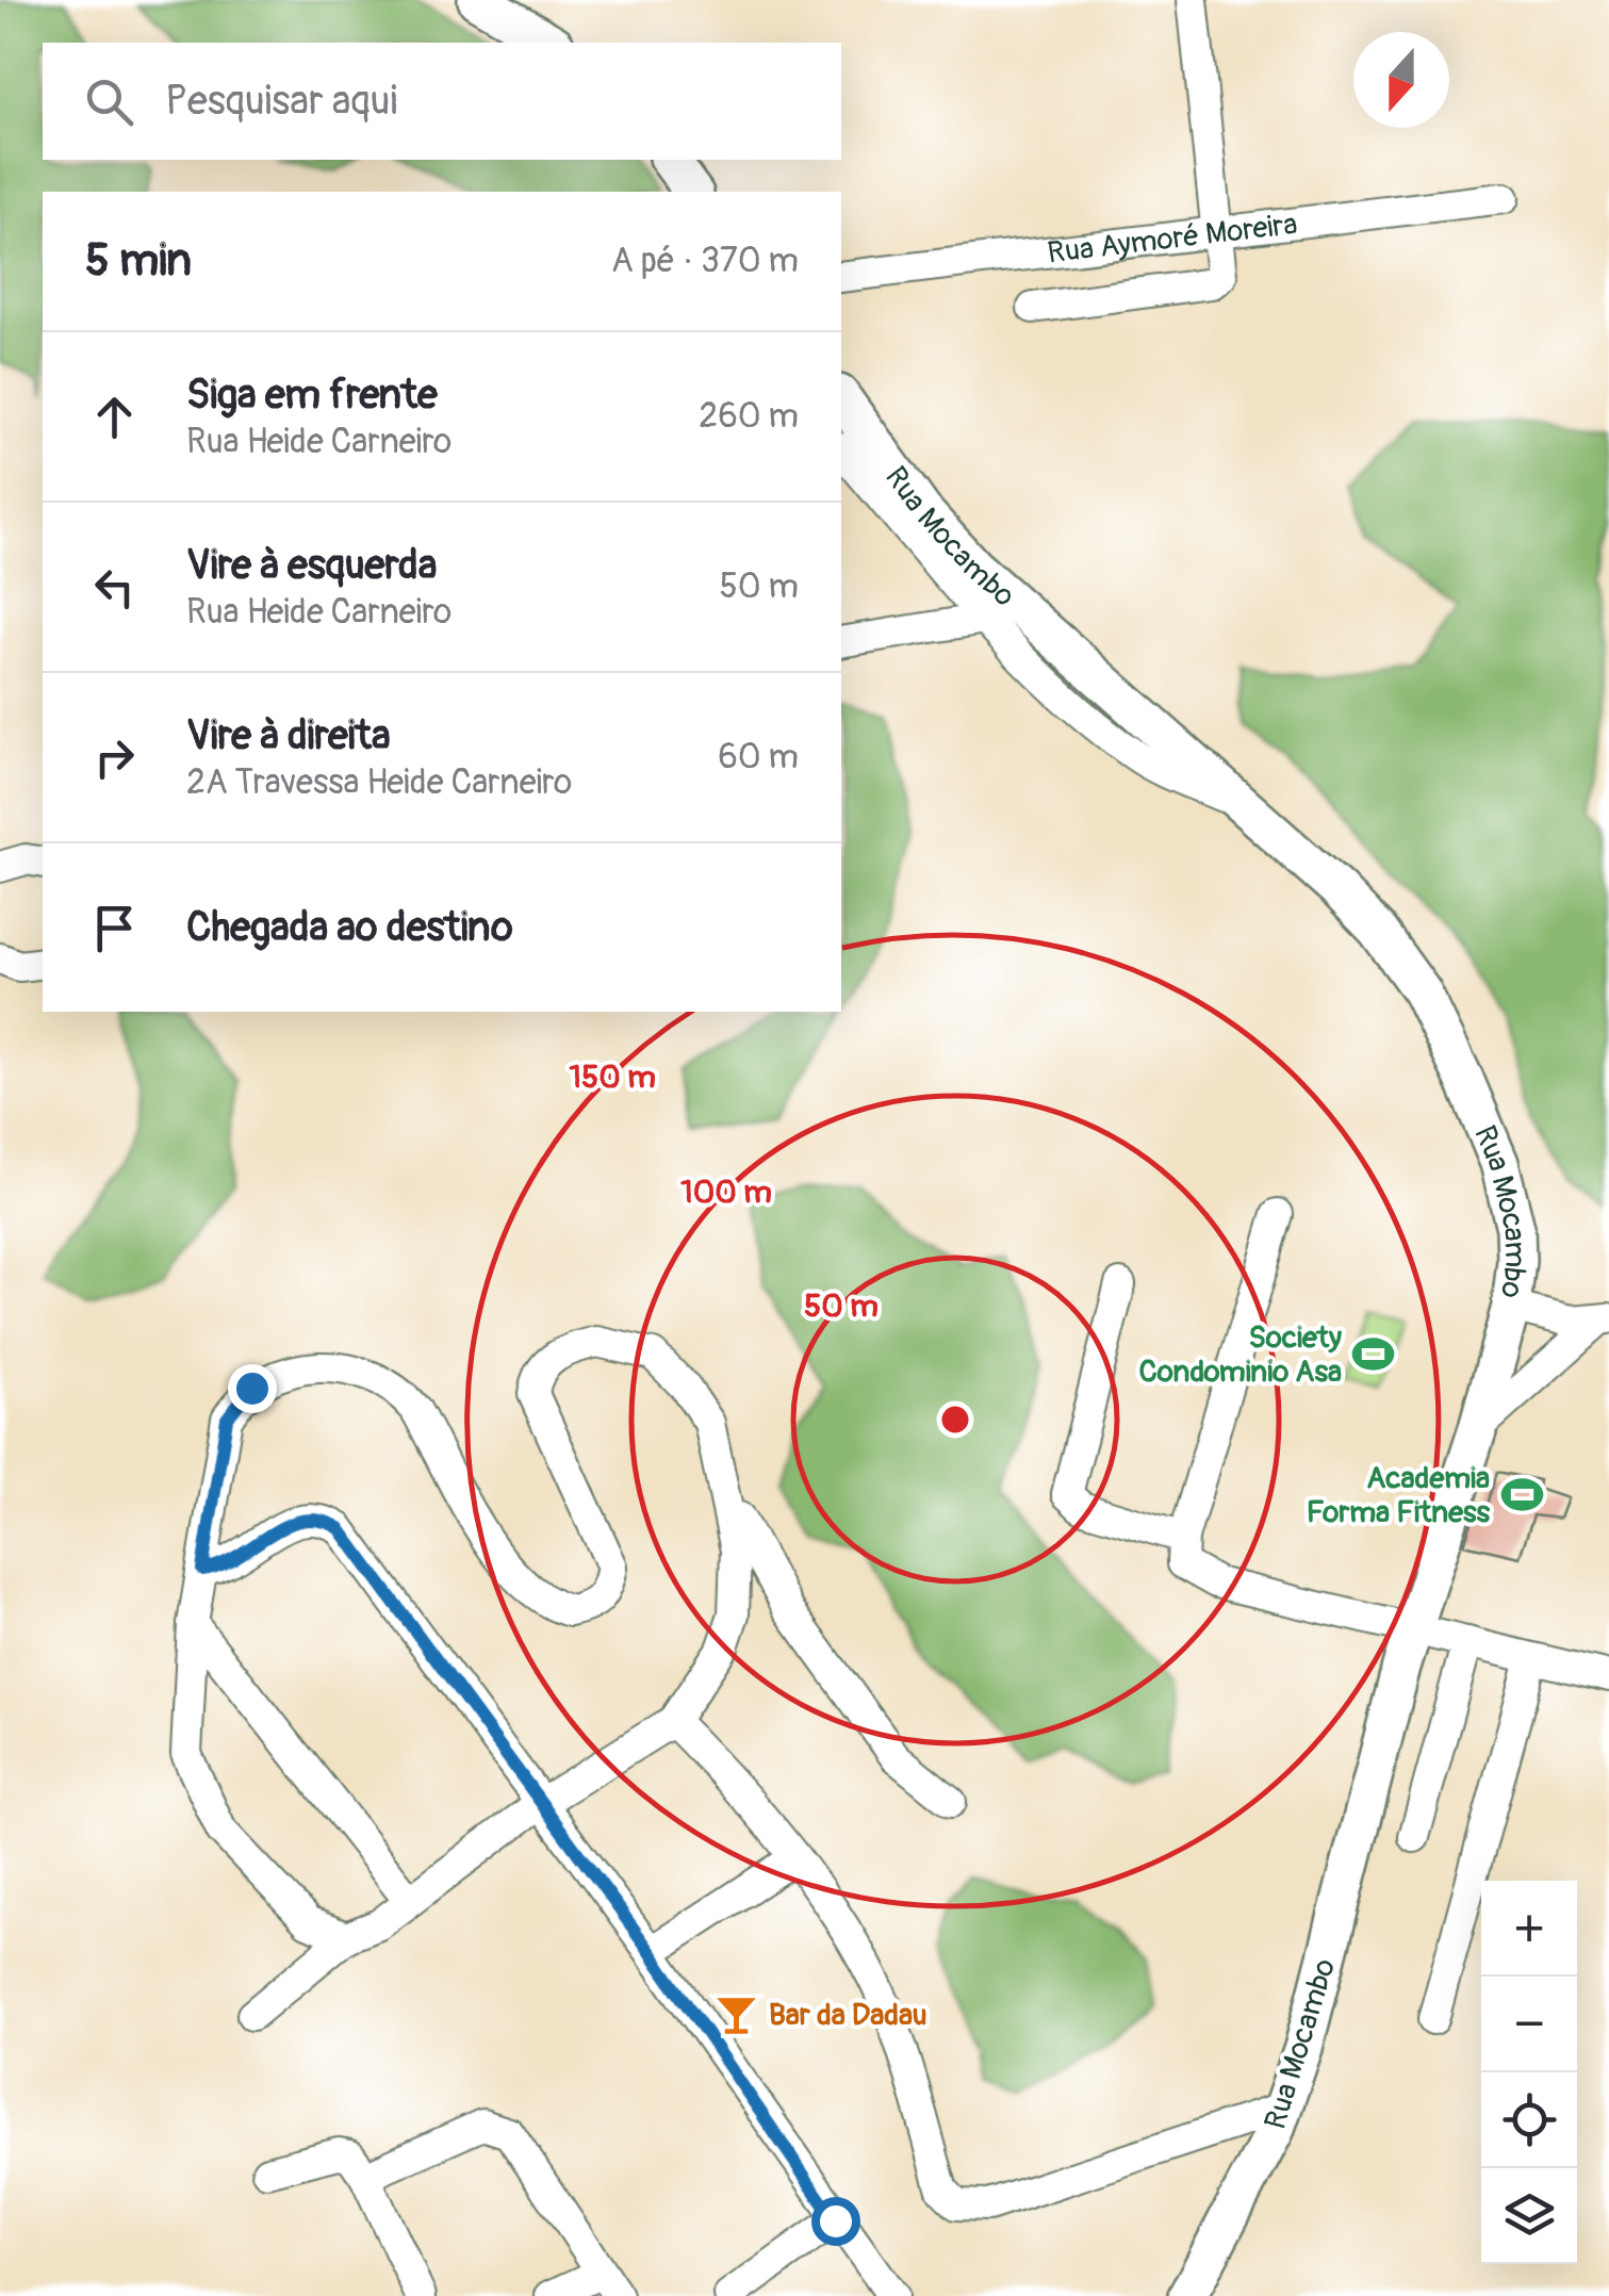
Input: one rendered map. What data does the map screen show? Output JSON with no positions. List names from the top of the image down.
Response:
{
  "streets": {
    "main road": ["Rua Mocambo"],
    "street": ["Rua Aymoré Moreira"]
  },
  "places": {
    "sports": ["Society Condominio Asa", "Academia Forma Fitness"],
    "bar": ["Bar da Dadau"]
  },
  "north": "bottom",
  "page": {
    "search": "Pesquisar aqui",
    "heading": ["5 min", "A pé · 370 m"],
    "list": [
      ["Siga em frente", "Rua Heide Carneiro", "260 m"],
      ["Vire à esquerda", "Rua Heide Carneiro", "50 m"],
      ["Vire à direita", "2A Travessa Heide Carneiro", "60 m"],
      "Chegada ao destino"
    ],
    "map_buttons": ["+", "−"]
  },
  "rings": ["150 m", "100 m", "50 m"]
}
